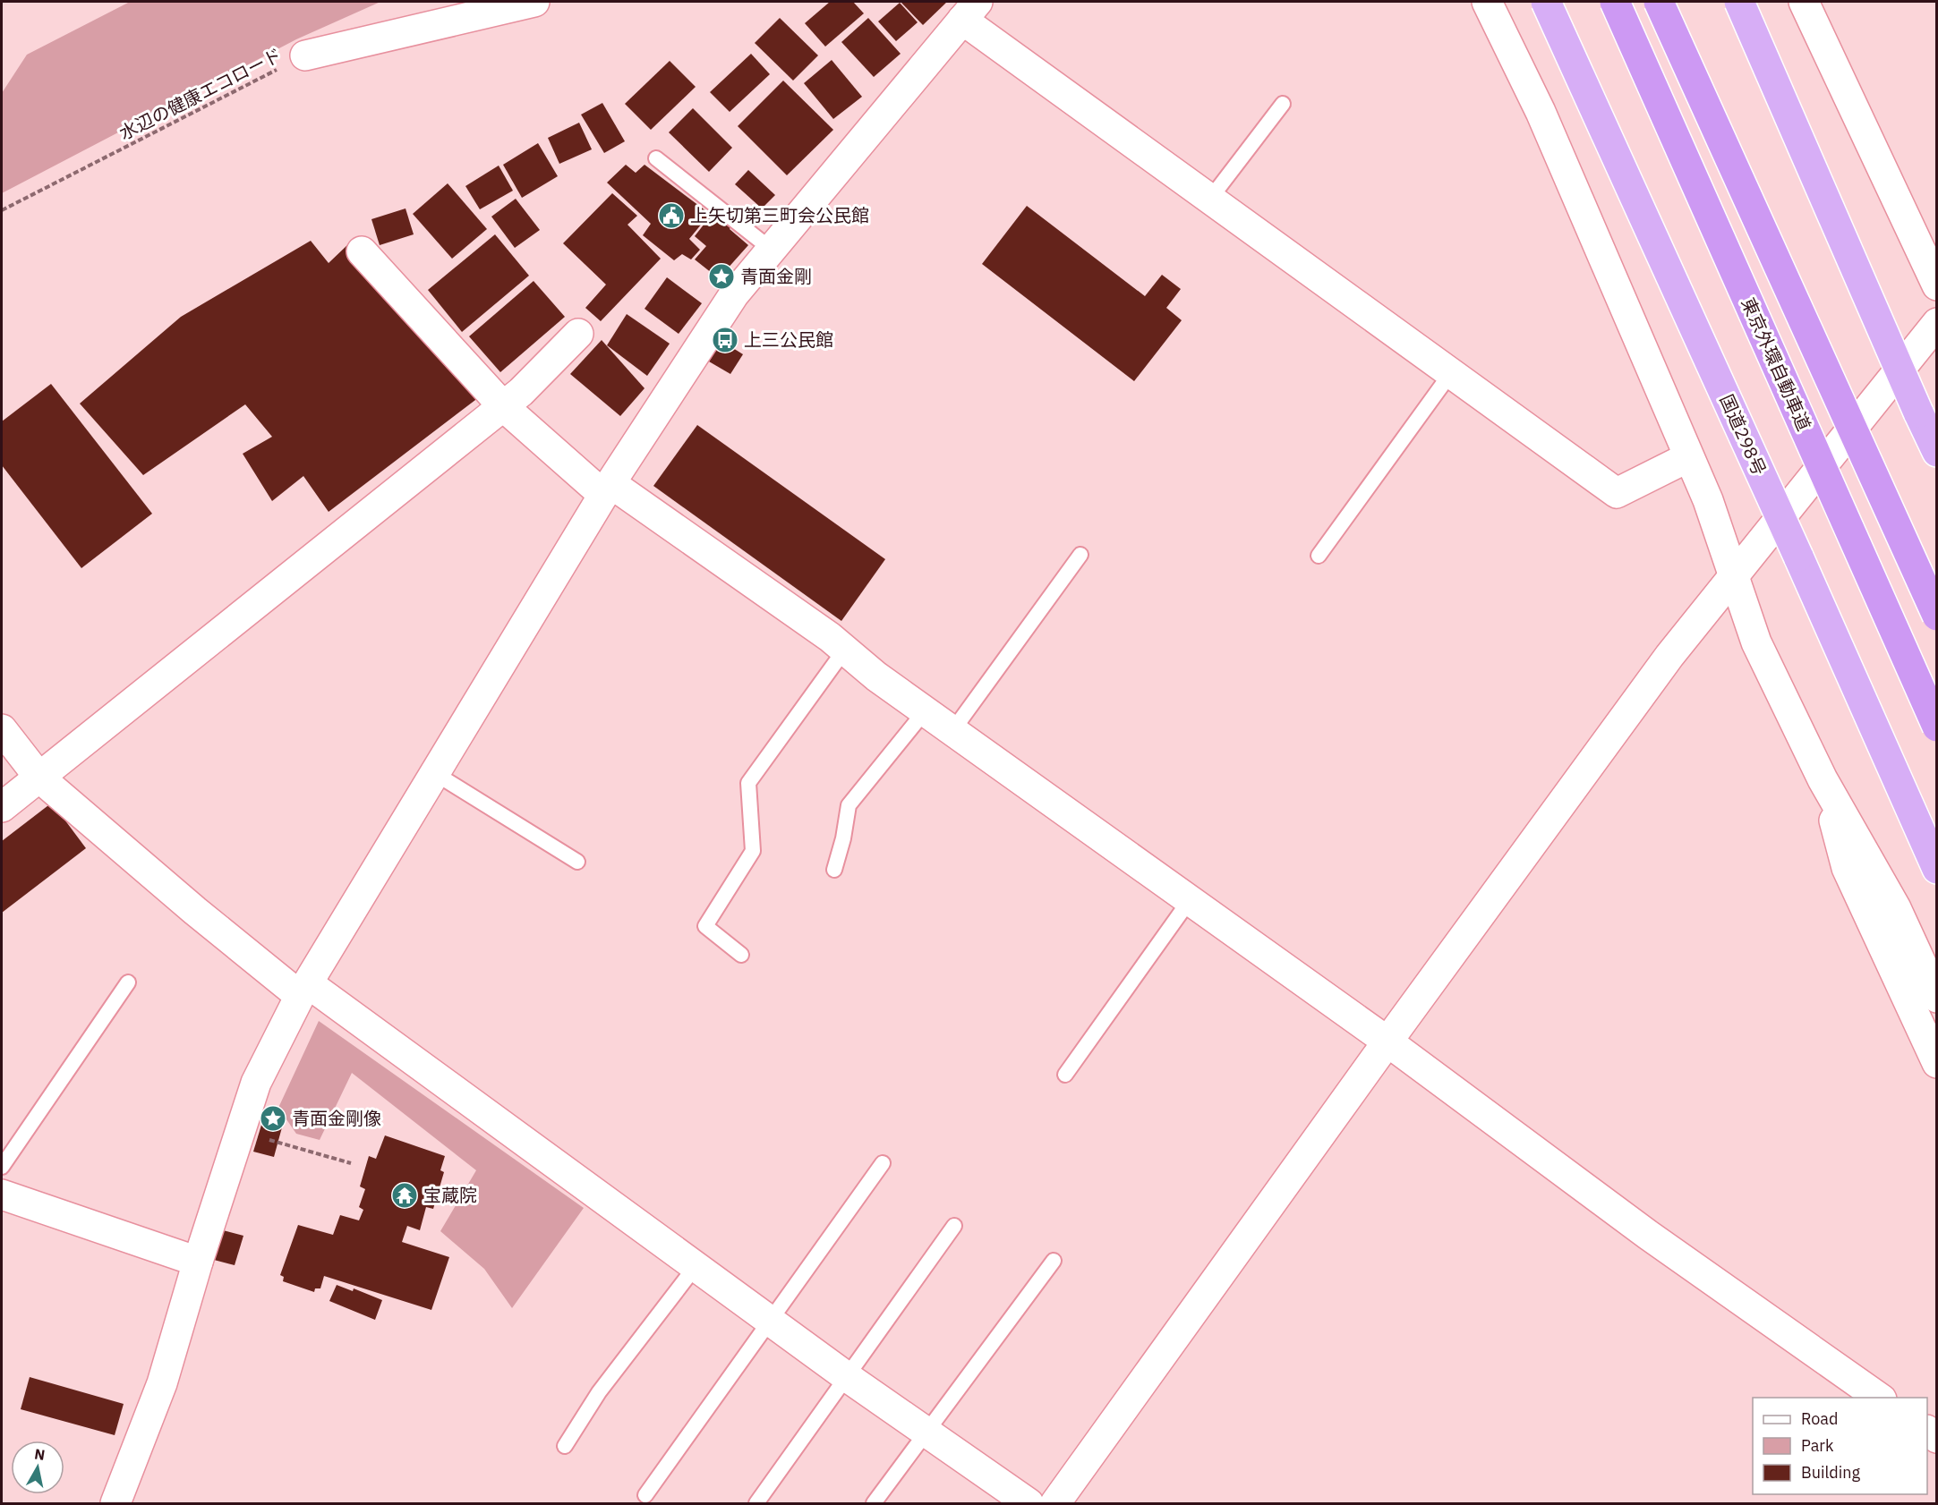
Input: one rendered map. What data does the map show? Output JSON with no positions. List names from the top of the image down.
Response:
{
  "streets": {
    "highway": ["東京外環自動車道", "国道298号"],
    "path": ["水辺の健康エコロード"]
  },
  "places": {
    "public building": ["上矢切第三町会公民館"],
    "place": ["青面金剛", "青面金剛像"],
    "bus stop": ["上三公民館"],
    "temple": ["宝蔵院"]
  },
  "legend": ["Road", "Park", "Building"],
  "north": "top"
}
